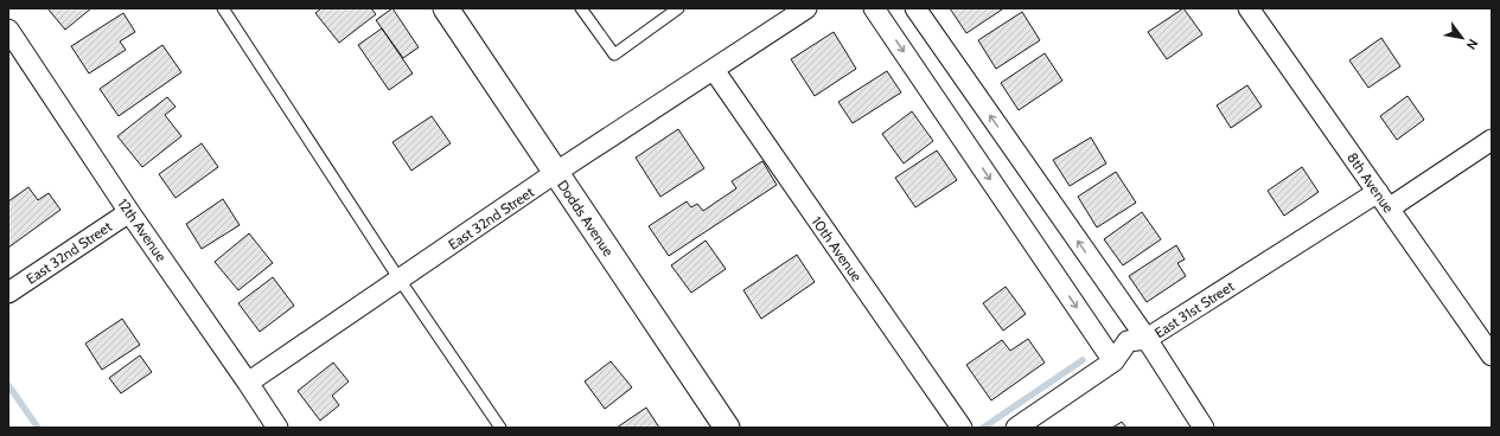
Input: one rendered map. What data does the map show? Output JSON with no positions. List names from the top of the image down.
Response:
{
  "streets": {
    "street": [
      "8th Avenue",
      "East 32nd Street",
      "Dodds Avenue",
      "12th Avenue",
      "10th Avenue",
      "East 31st Street"
    ]
  },
  "crossings": [
    ["8th Avenue", "East 31st Street"],
    ["East 32nd Street", "Dodds Avenue"],
    ["East 32nd Street", "12th Avenue"],
    ["East 32nd Street", "10th Avenue"]
  ],
  "north": "bottom right"
}
